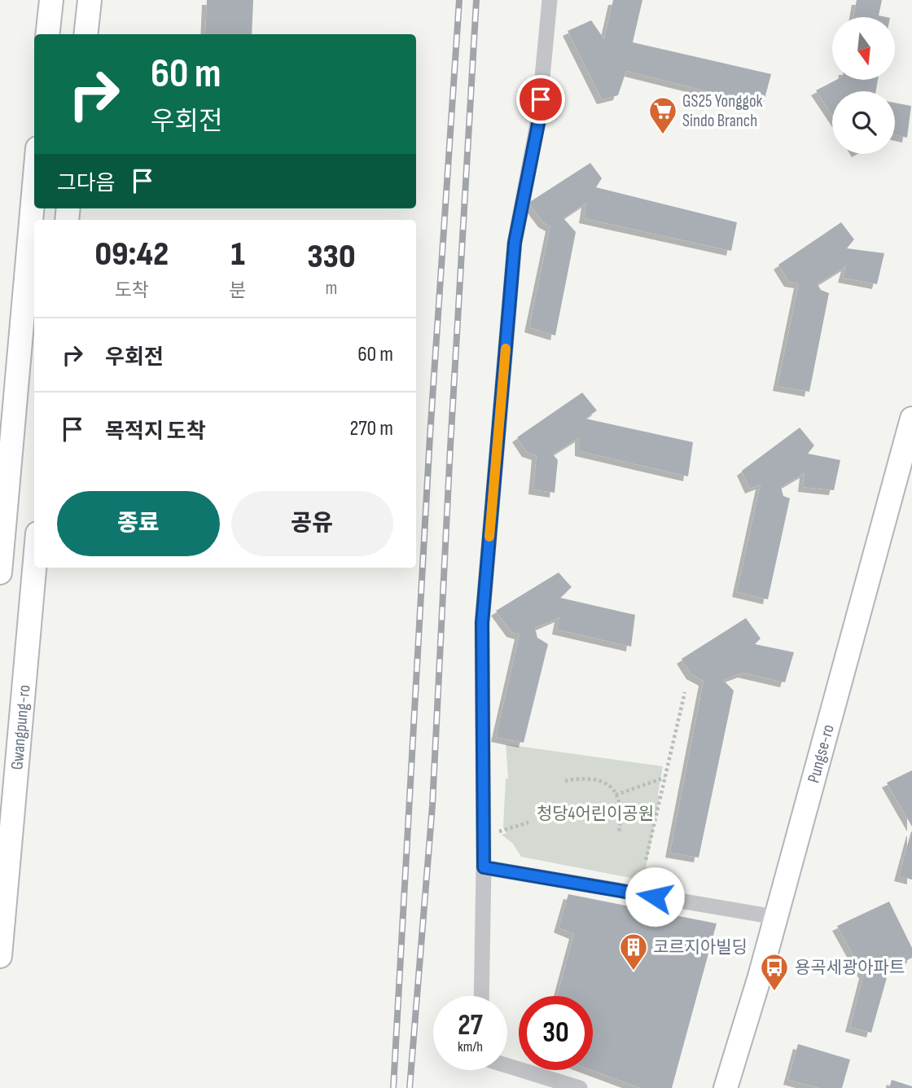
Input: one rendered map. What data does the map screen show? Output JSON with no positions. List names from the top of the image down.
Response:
{
  "streets": {
    "main road": ["Gwangpung-ro", "Pungse-ro"]
  },
  "parks": ["청당4어린이공원"],
  "places": {
    "supermarket": ["GS25 Yonggok Sindo Branch"],
    "building": ["코르지아빌딩"],
    "bus stop": ["용곡세광아파트"]
  },
  "north": "bottom",
  "page": {
    "turn": ["60 m", "우회전"],
    "then": "그다음",
    "eta": [
      "09:42",
      "도착",
      "1",
      "분",
      "330",
      "m"
    ],
    "list": [
      {
        "name": "우회전",
        "value": "60 m"
      },
      {
        "name": "목적지 도착",
        "value": "270 m"
      }
    ],
    "buttons": ["종료", "공유"],
    "speed": "27 km/h",
    "limit": "30"
  }
}
